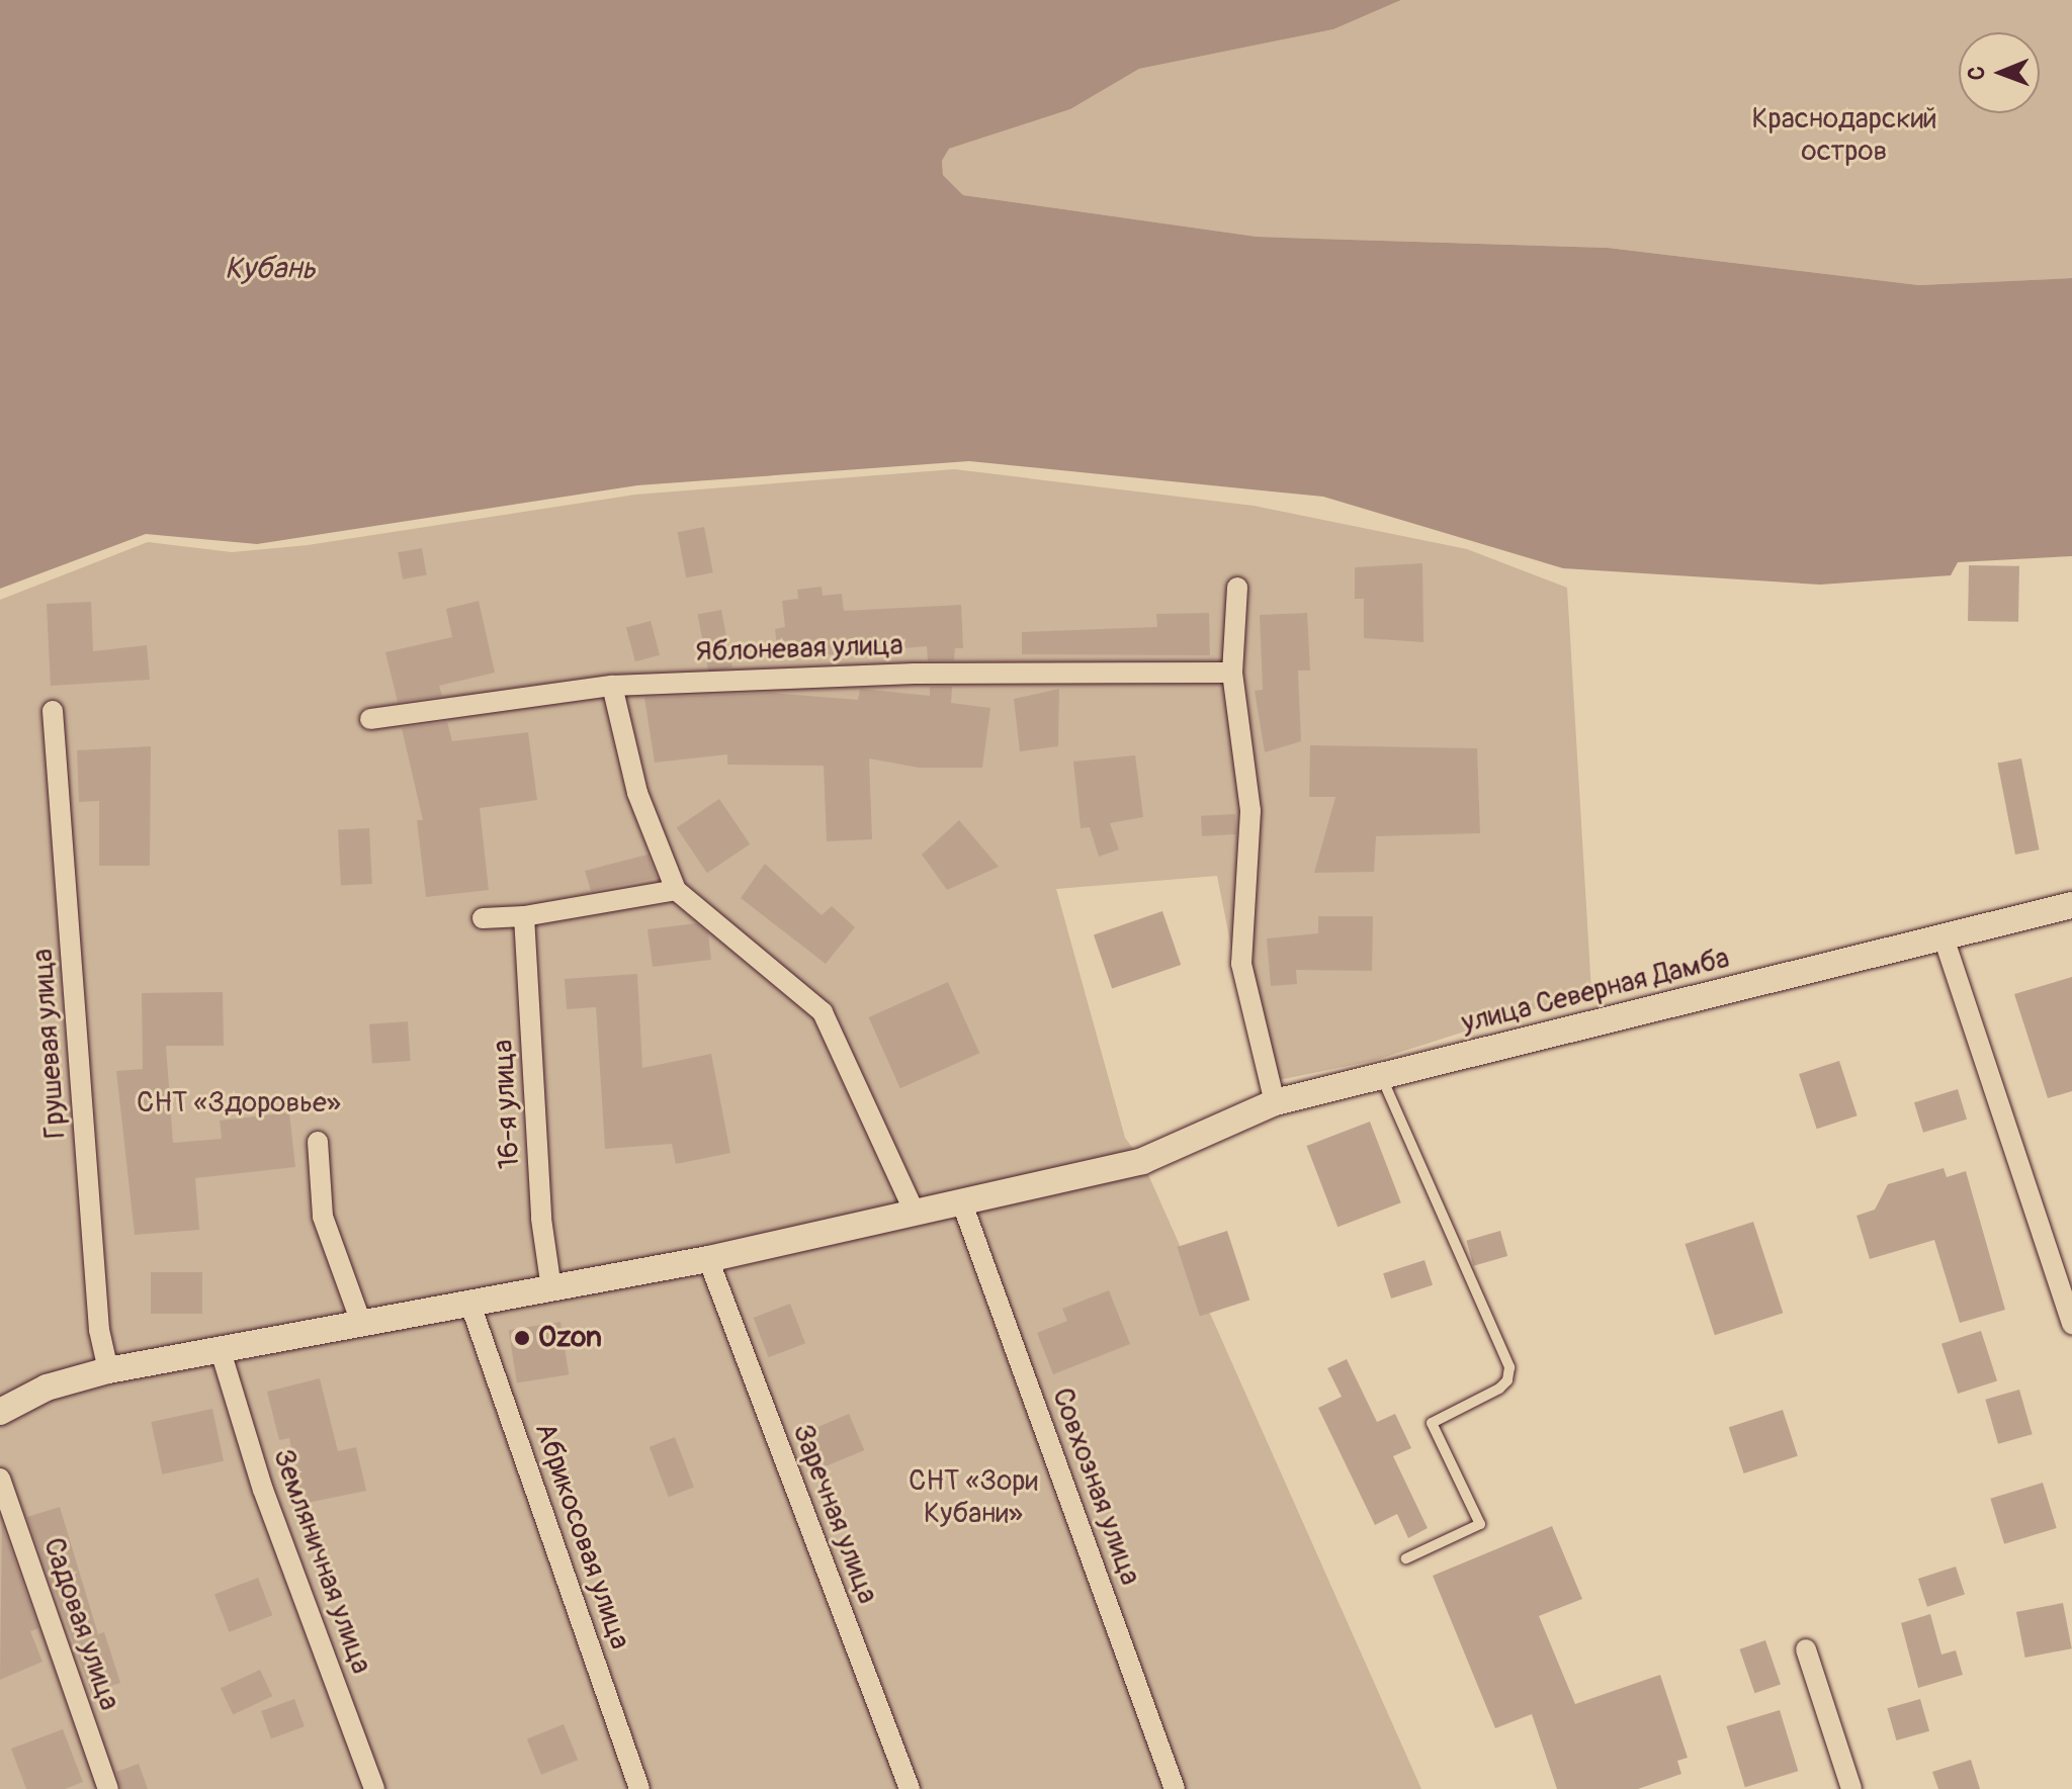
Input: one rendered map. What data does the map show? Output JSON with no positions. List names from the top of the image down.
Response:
{
  "streets": {
    "street": [
      "Яблоневая улица",
      "улица Северная Дамба",
      "Грушевая улица",
      "16-я улица",
      "Совхозная улица",
      "Заречная улица",
      "Абрикосовая улица",
      "Земляничная улица",
      "Садовая улица"
    ]
  },
  "crossings": [
    ["улица Северная Дамба", "Грушевая улица"],
    ["улица Северная Дамба", "16-я улица"],
    ["улица Северная Дамба", "Совхозная улица"],
    ["улица Северная Дамба", "Заречная улица"],
    ["улица Северная Дамба", "Абрикосовая улица"],
    ["улица Северная Дамба", "Земляничная улица"]
  ],
  "water": ["Кубань"],
  "parks": ["Краснодарский остров", "СНТ «Здоровье»", "СНТ «Зори Кубани»"],
  "places": ["Ozon"],
  "north": "left"
}
